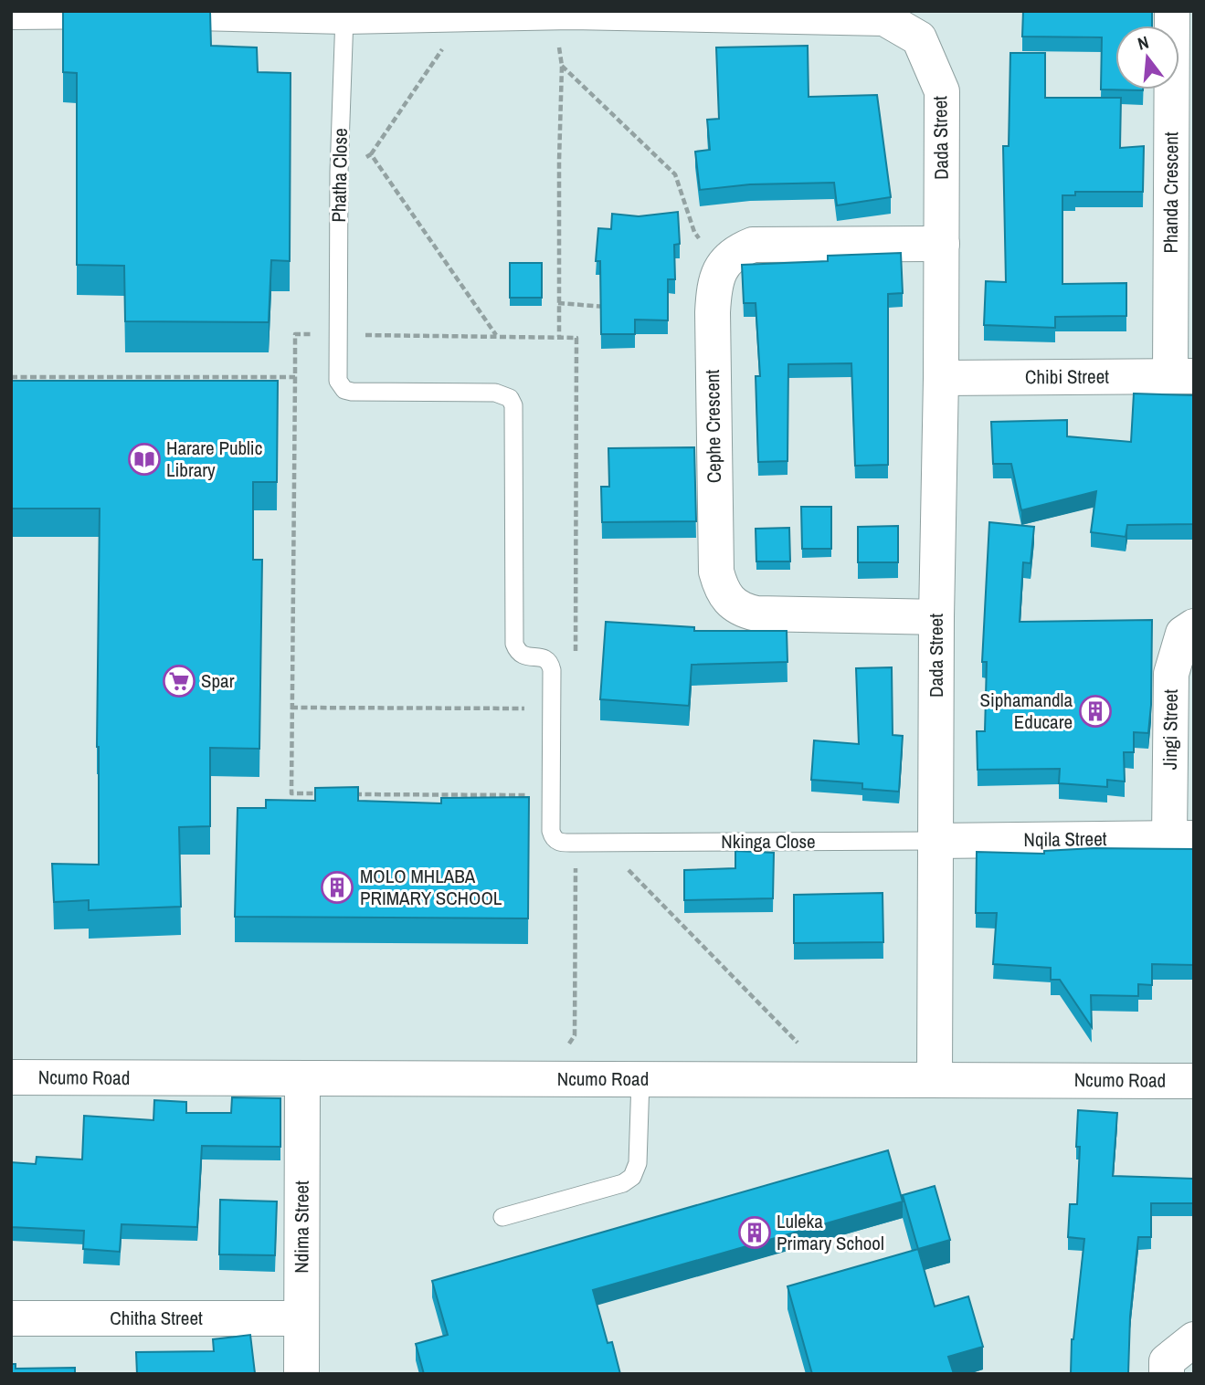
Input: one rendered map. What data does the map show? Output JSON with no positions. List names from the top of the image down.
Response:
{
  "streets": {
    "street": [
      "Dada Street",
      "Phanda Crescent",
      "Chibi Street",
      "Cephe Crescent",
      "Jingi Street",
      "Nqila Street",
      "Ncumo Road",
      "Ndima Street",
      "Chitha Street"
    ],
    "lane": ["Phatha Close", "Nkinga Close"]
  },
  "crossings": [
    ["Dada Street", "Phatha Close"],
    ["Dada Street", "Chibi Street"],
    ["Dada Street", "Cephe Crescent"],
    ["Dada Street", "Nqila Street"],
    ["Dada Street", "Nkinga Close"],
    ["Dada Street", "Ncumo Road"],
    ["Phanda Crescent", "Chibi Street"],
    ["Jingi Street", "Nqila Street"],
    ["Nqila Street", "Nkinga Close"],
    ["Ncumo Road", "Ndima Street"],
    ["Ndima Street", "Chitha Street"]
  ],
  "places": {
    "library": ["Harare Public Library"],
    "supermarket": ["Spar"],
    "building": ["Siphamandla Educare", "MOLO MHLABA PRIMARY SCHOOL", "Luleka Primary School"]
  },
  "north": "top"
}
